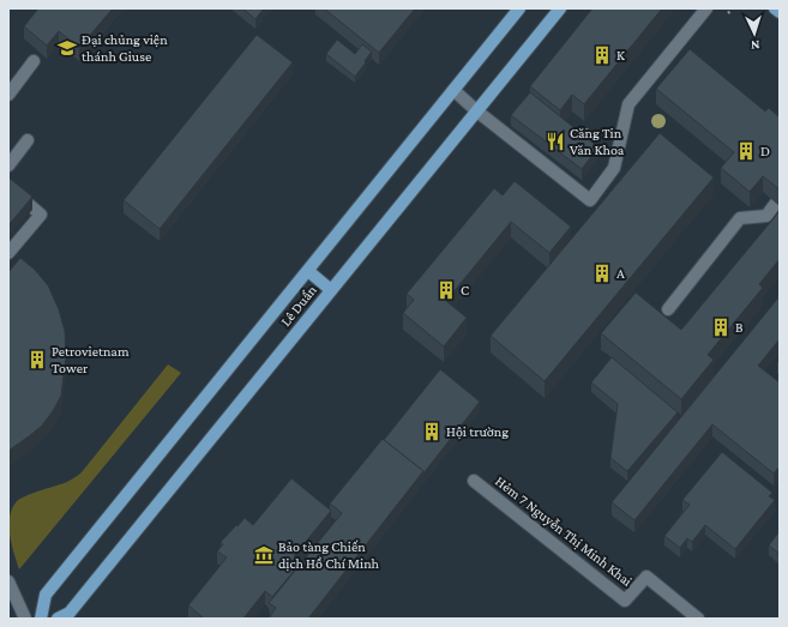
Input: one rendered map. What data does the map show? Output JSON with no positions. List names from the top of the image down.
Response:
{
  "streets": {
    "main road": ["Lê Duẩn"],
    "lane": ["Hẻm 7 Nguyễn Thị Minh Khai"]
  },
  "places": {
    "school or university": ["Đại chủng viện thánh Giuse"],
    "building": [
      "K",
      "D",
      "A",
      "C",
      "B",
      "Petrovietnam Tower",
      "Hội trường"
    ],
    "restaurant": ["Căng Tin Văn Khoa"],
    "museum": ["Bảo tàng Chiến dịch Hồ Chí Minh"]
  },
  "north": "bottom"
}
